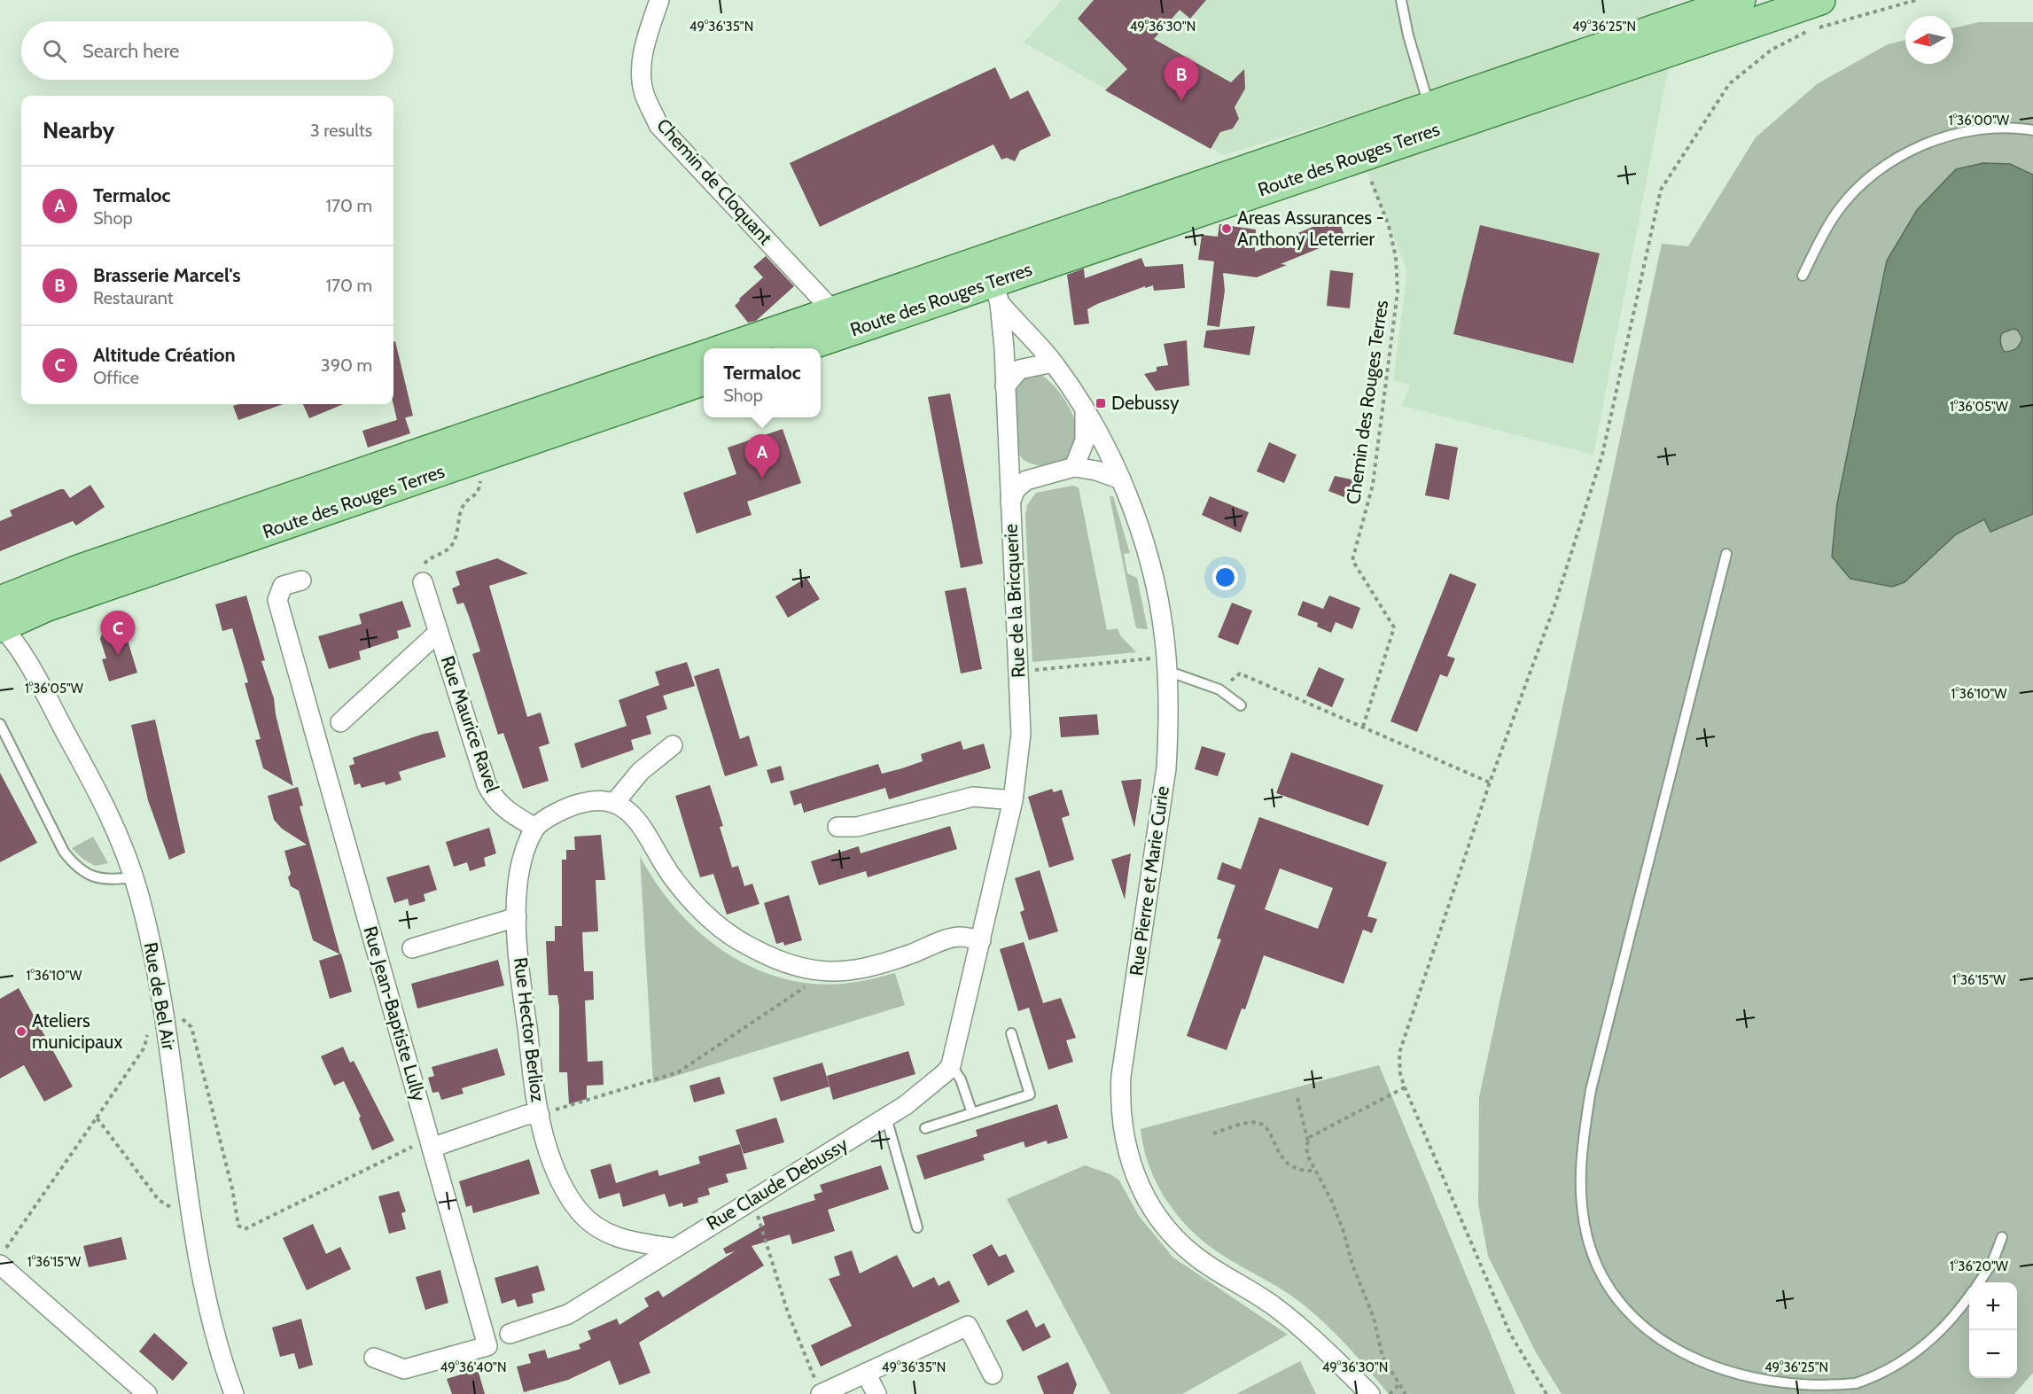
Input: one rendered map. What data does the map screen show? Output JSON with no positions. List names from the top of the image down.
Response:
{
  "streets": {
    "main road": ["Route des Rouges Terres"],
    "street": [
      "Chemin de Cloquant",
      "Rue de la Bricquerie",
      "Rue Maurice Ravel",
      "Rue Pierre et Marie Curie",
      "Rue de Bel Air",
      "Rue Jean-Baptiste Lully",
      "Rue Hector Berlioz",
      "Rue Claude Debussy"
    ],
    "path": ["Chemin des Rouges Terres"]
  },
  "crossings": [
    ["Route des Rouges Terres", "Chemin de Cloquant"],
    ["Route des Rouges Terres", "Chemin des Rouges Terres"],
    ["Route des Rouges Terres", "Rue de la Bricquerie"],
    ["Route des Rouges Terres", "Rue Pierre et Marie Curie"],
    ["Route des Rouges Terres", "Rue de Bel Air"],
    ["Rue de la Bricquerie", "Rue Pierre et Marie Curie"],
    ["Rue Maurice Ravel", "Rue Hector Berlioz"],
    ["Rue Hector Berlioz", "Rue Claude Debussy"]
  ],
  "places": {
    "other": ["Areas Assurances - Anthony Leterrier", "Ateliers municipaux"],
    "transit": ["Debussy"]
  },
  "north": "left",
  "page": {
    "search": "Search here",
    "pins": ["B", "A", "C"],
    "heading": ["Nearby", "3 results"],
    "list": [
      {
        "mark": "A",
        "name": "Termaloc",
        "note": "Shop",
        "value": "170 m"
      },
      {
        "mark": "B",
        "name": "Brasserie Marcel's",
        "note": "Restaurant",
        "value": "170 m"
      },
      {
        "mark": "C",
        "name": "Altitude Création",
        "note": "Office",
        "value": "390 m"
      }
    ],
    "popup": ["Termaloc", "Shop"],
    "map_buttons": ["+", "−"]
  },
  "coordinates": [
    "49°36'35\"N",
    "49°36'30\"N",
    "49°36'25\"N",
    "1°36'00\"W",
    "1°36'05\"W",
    "1°36'10\"W",
    "1°36'15\"W",
    "1°36'20\"W",
    "49°36'40\"N"
  ]
}
